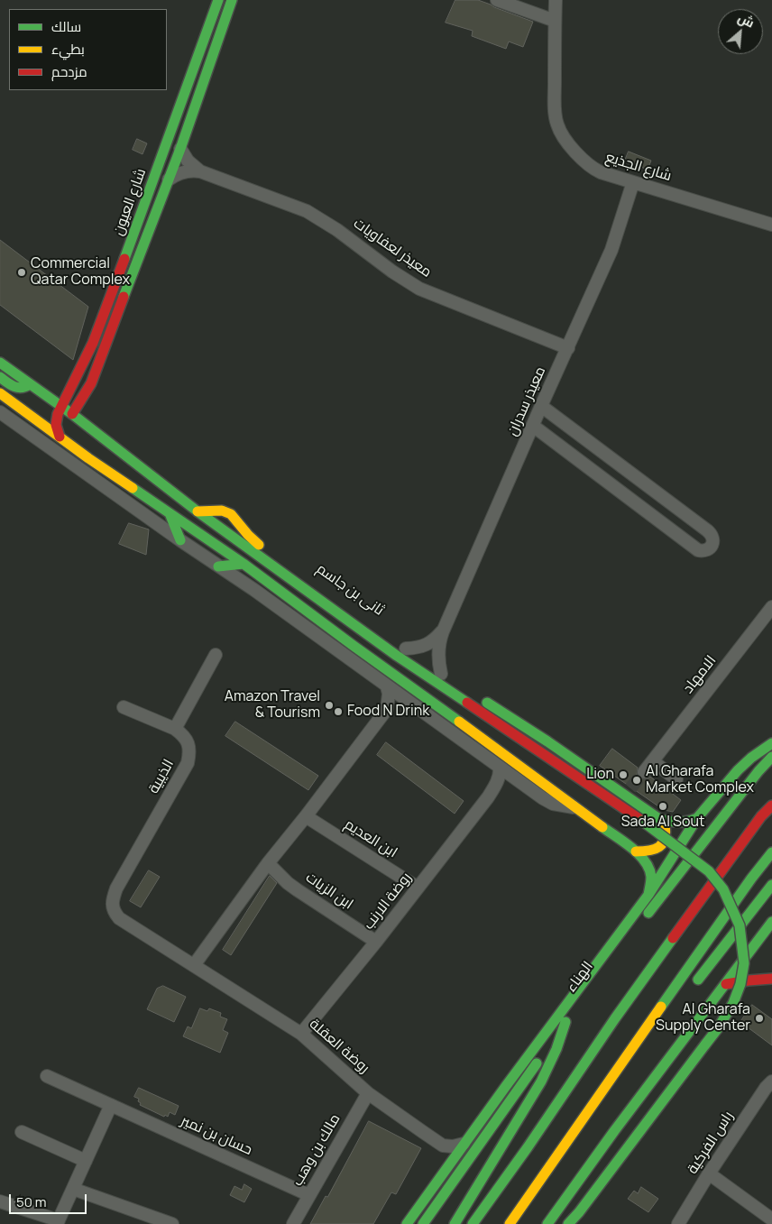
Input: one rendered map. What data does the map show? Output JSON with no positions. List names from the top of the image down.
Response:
{
  "streets": {
    "main road": ["شارع العيون", "ثانى بن جاسم", "الهناء"],
    "street": [
      "شارع الجذيع",
      "معيذر لعفاويات",
      "معيذر سدران",
      "الامهاد",
      "الذيبية",
      "ابن العديم",
      "ابن الزيات",
      "روضة الارنب",
      "روضة العقلة",
      "حسان بن نمير",
      "راس الفركية",
      "مالك بن وهب"
    ]
  },
  "crossings": [
    ["شارع الجذيع", "معيذر سدران"],
    ["شارع العيون", "معيذر لعفاويات"],
    ["معيذر لعفاويات", "معيذر سدران"],
    ["الذيبية", "روضة العقلة"],
    ["ابن العديم", "روضة الارنب"],
    ["ابن الزيات", "روضة الارنب"],
    ["روضة الارنب", "روضة العقلة"],
    ["روضة العقلة", "مالك بن وهب"],
    ["حسان بن نمير", "مالك بن وهب"]
  ],
  "places": [
    "Commercial Qatar Complex",
    "Amazon Travel & Tourism",
    "Food N Drink",
    "Lion",
    "Al Gharafa Market Complex",
    "Sada Al Sout",
    "Al Gharafa Supply Center"
  ],
  "legend": ["سالك", "بطيء", "مزدحم"],
  "scale_bar": "50 m",
  "north": "top right"
}
